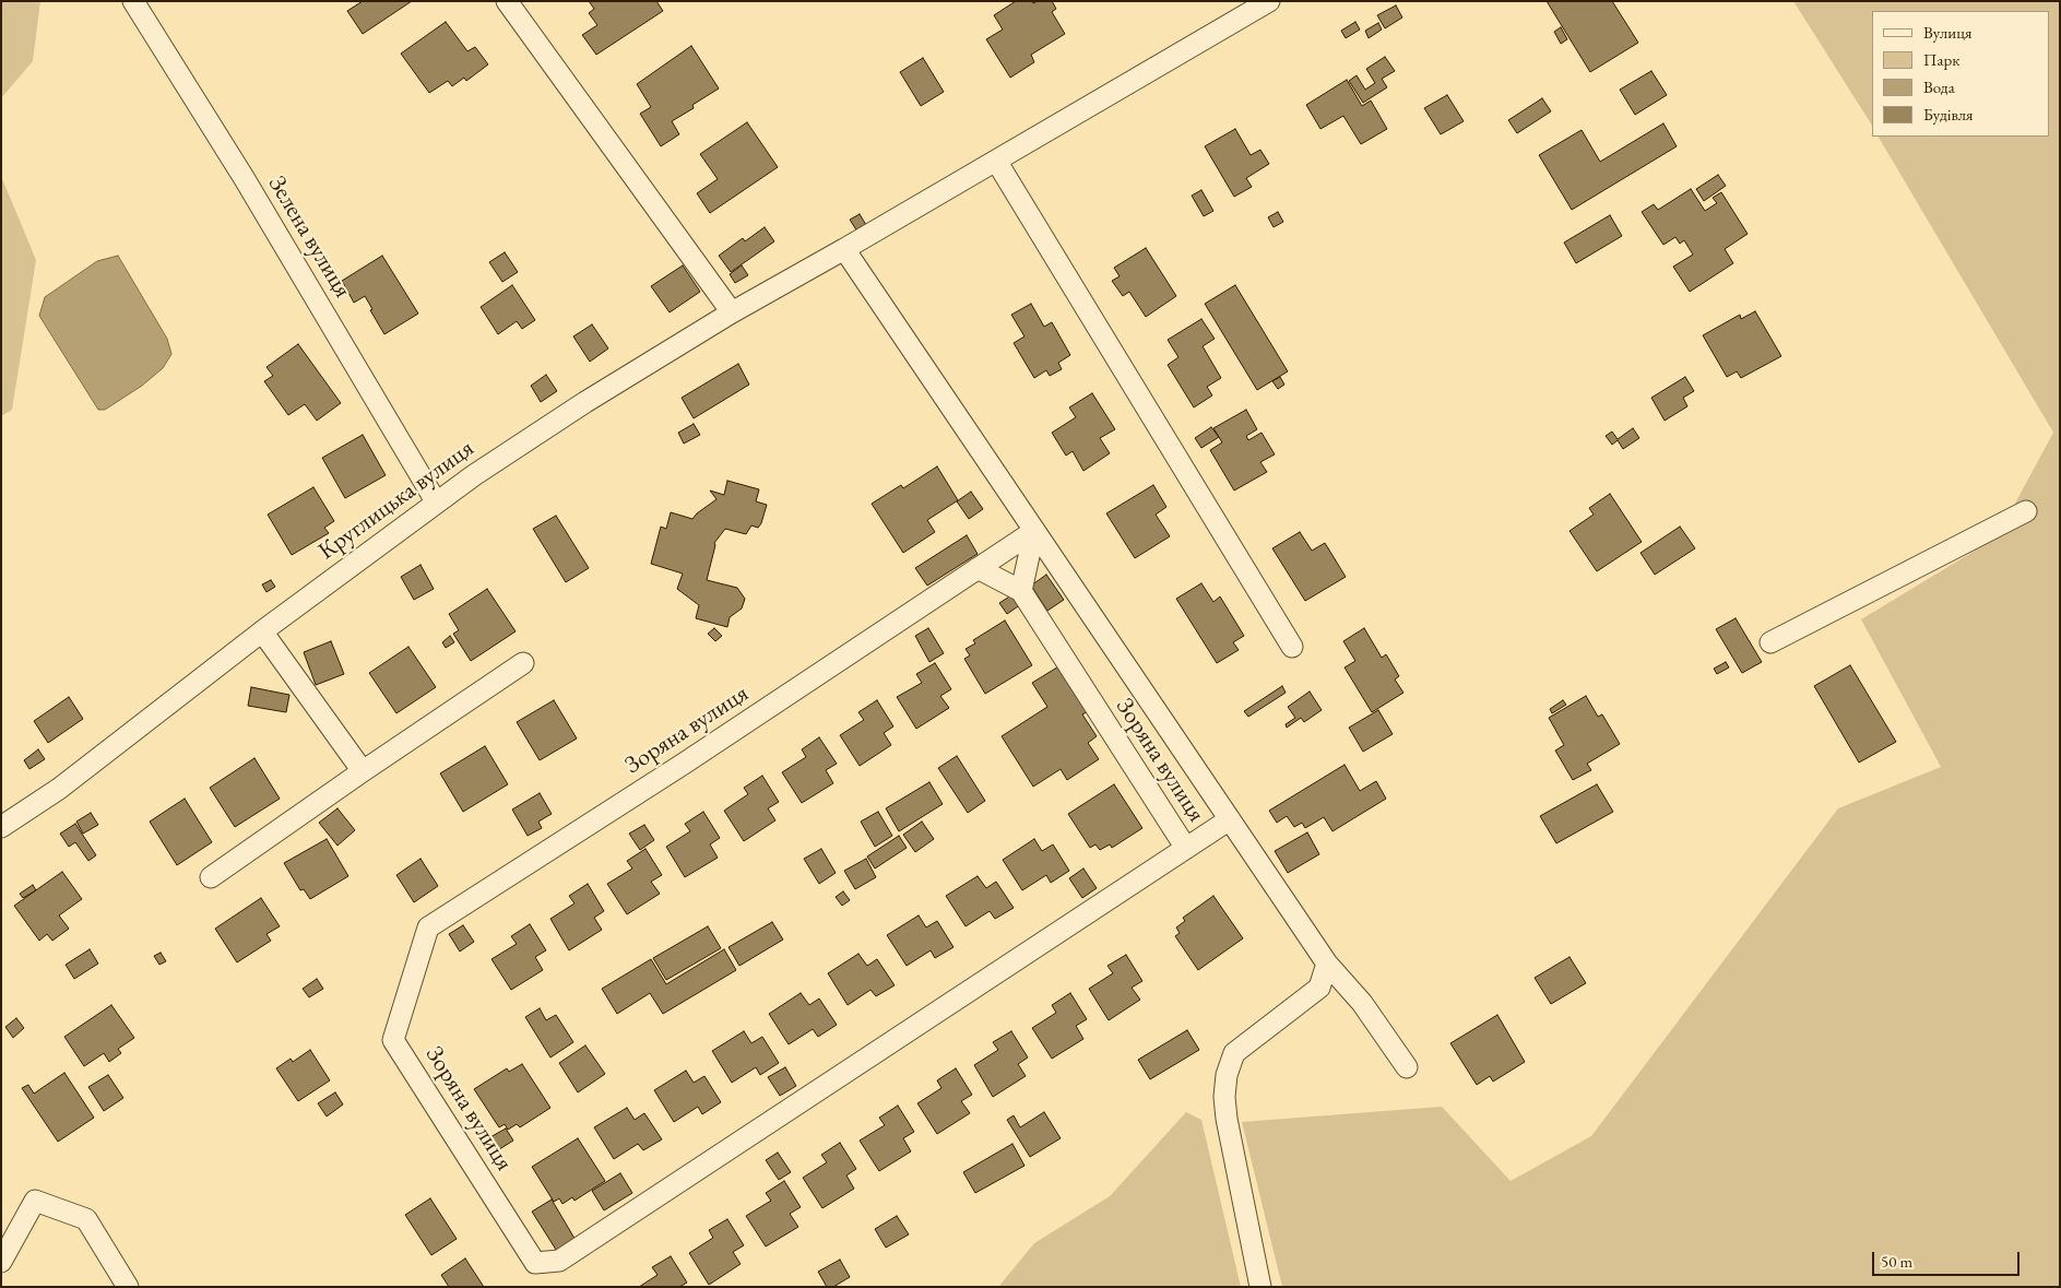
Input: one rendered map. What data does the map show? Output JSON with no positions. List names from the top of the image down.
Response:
{
  "streets": {
    "street": ["Зелена вулиця", "Круглицька вулиця", "Зоряна вулиця"]
  },
  "crossings": [
    ["Зелена вулиця", "Круглицька вулиця"]
  ],
  "legend": [
    "Вулиця",
    "Парк",
    "Вода",
    "Будівля"
  ],
  "scale_bar": "50 m"
}
